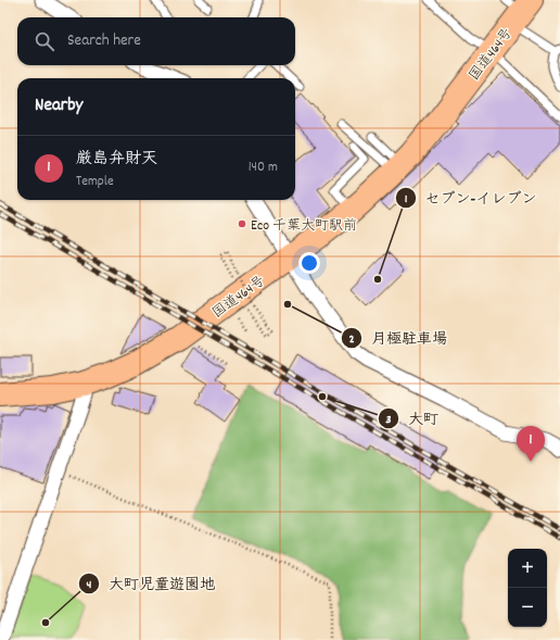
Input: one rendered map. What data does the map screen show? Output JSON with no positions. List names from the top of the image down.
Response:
{
  "streets": {
    "highway": ["国道464号"]
  },
  "places": [
    "Eco 千葉大町駅前",
    "セブン-イレブン",
    "月極駐車場",
    "大町",
    "大町児童遊園地"
  ],
  "page": {
    "search": "Search here",
    "heading": "Nearby",
    "list": [
      {
        "mark": "1",
        "name": "厳島弁財天",
        "note": "Temple",
        "value": "140 m"
      }
    ],
    "pins": "1",
    "map_buttons": ["+", "−"]
  }
}
